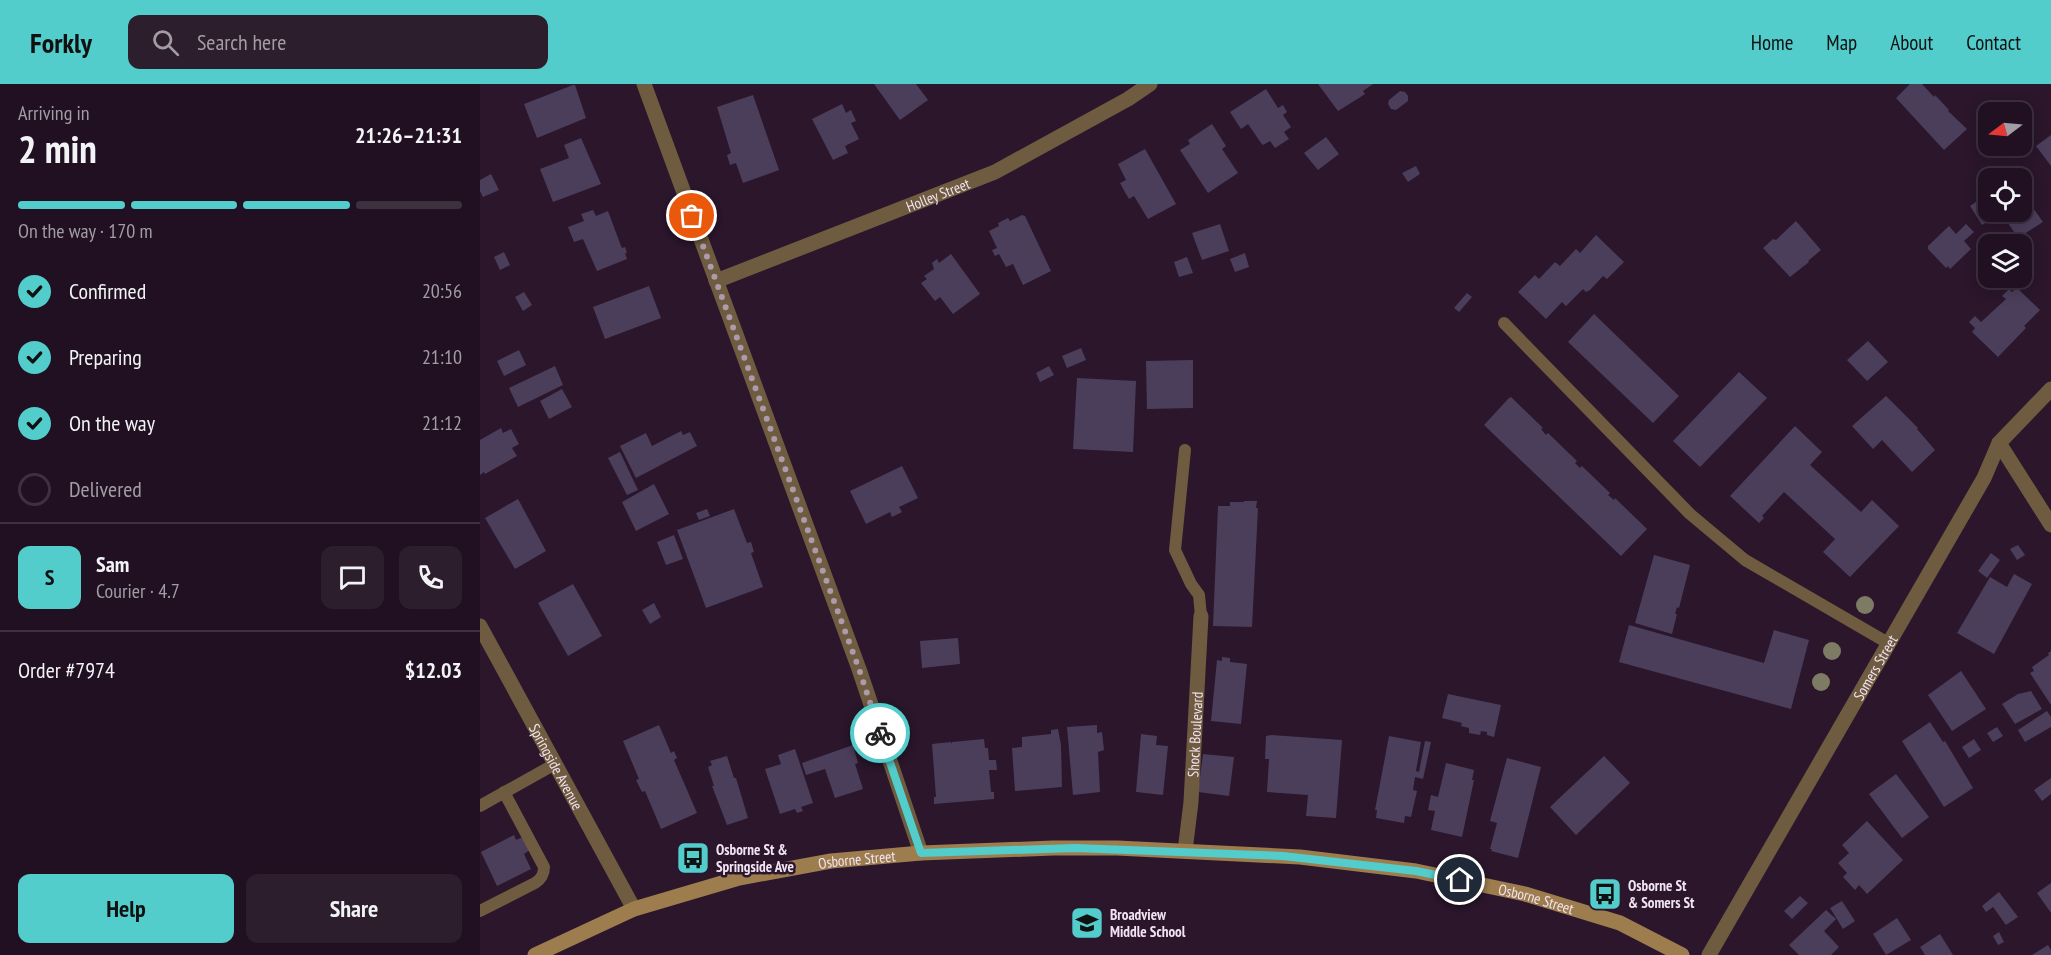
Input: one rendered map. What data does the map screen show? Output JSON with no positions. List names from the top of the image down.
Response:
{
  "streets": {
    "main road": ["Osborne Street"],
    "street": [
      "Holley Street",
      "Somers Street",
      "Shock Boulevard",
      "Springside Avenue"
    ]
  },
  "crossings": [
    ["Shock Boulevard", "Osborne Street"],
    ["Springside Avenue", "Osborne Street"]
  ],
  "places": {
    "bus stop": ["Osborne St & Springside Ave", "Osborne St & Somers St"],
    "school or university": ["Broadview Middle School"]
  },
  "north": "left",
  "page": {
    "header": "Forkly",
    "search": "Search here",
    "nav": [
      "Home",
      "Map",
      "About",
      "Contact"
    ],
    "heading": ["2 min", "Arriving in", "21:26–21:31"],
    "panel": [
      "Sam",
      "Courier · 4.7",
      "Order #7974",
      "$12.03"
    ],
    "bar": "On the way · 170 m",
    "list": [
      ["Confirmed", "20:56"],
      ["Preparing", "21:10"],
      ["On the way", "21:12"],
      "Delivered"
    ],
    "round": "S",
    "buttons": ["Help", "Share"]
  }
}
